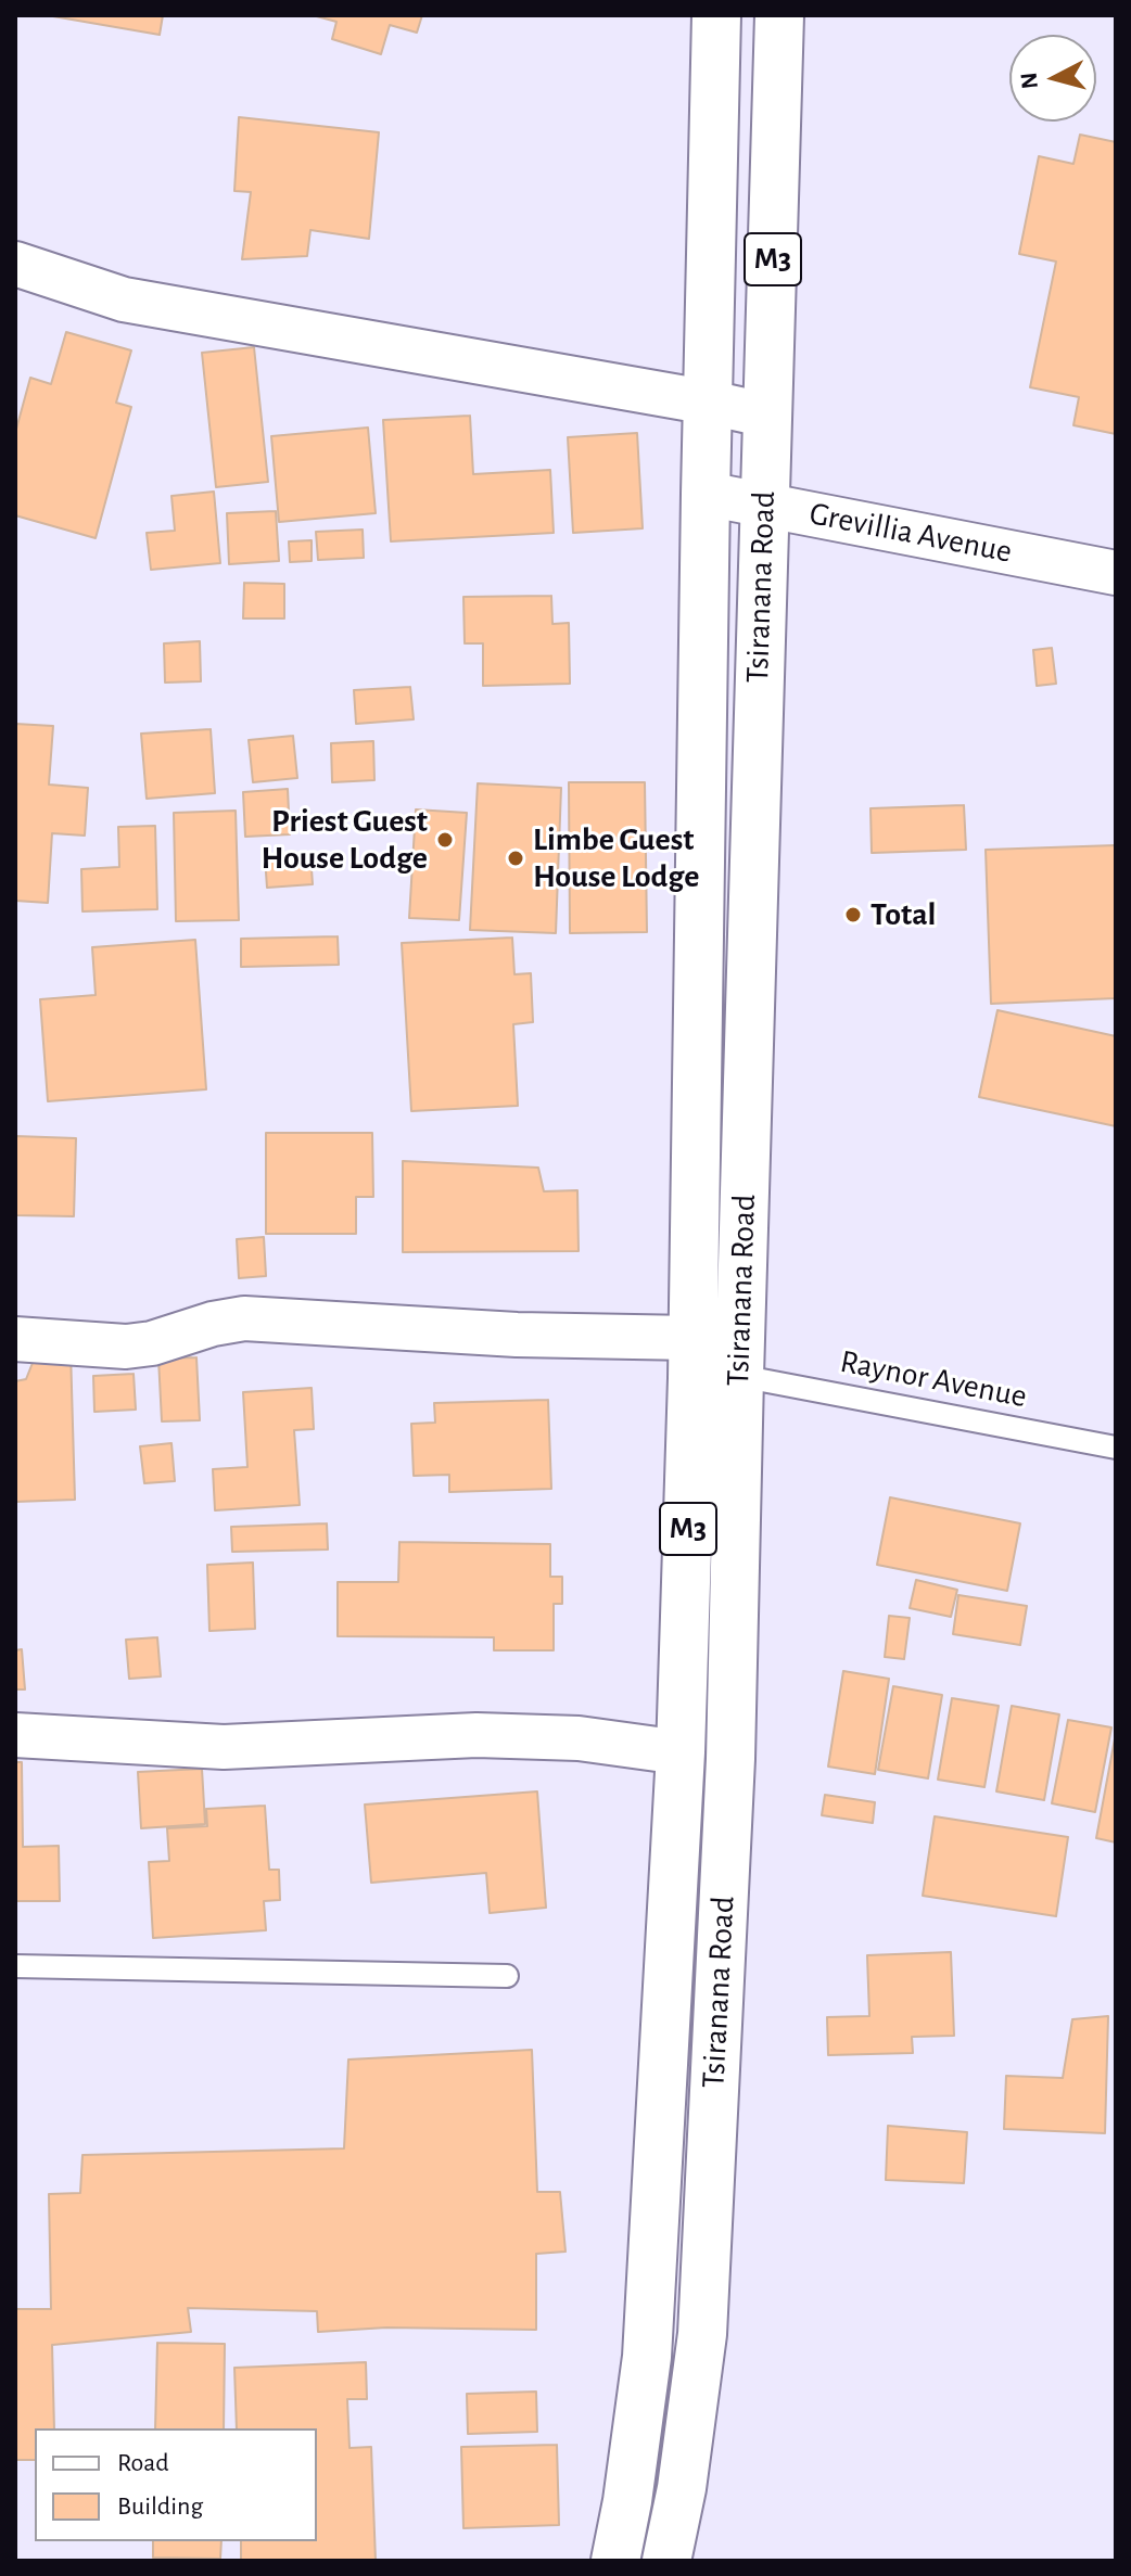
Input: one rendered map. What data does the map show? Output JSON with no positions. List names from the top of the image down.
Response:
{
  "streets": {
    "highway": ["M3", "Tsiranana Road"],
    "street": ["Grevillia Avenue"],
    "lane": ["Raynor Avenue"]
  },
  "crossings": [
    ["Grevillia Avenue", "Tsiranana Road"],
    ["Tsiranana Road", "Raynor Avenue"]
  ],
  "places": ["Priest Guest House Lodge", "Limbe Guest House Lodge", "Total"],
  "legend": ["Road", "Building"],
  "north": "left"
}
